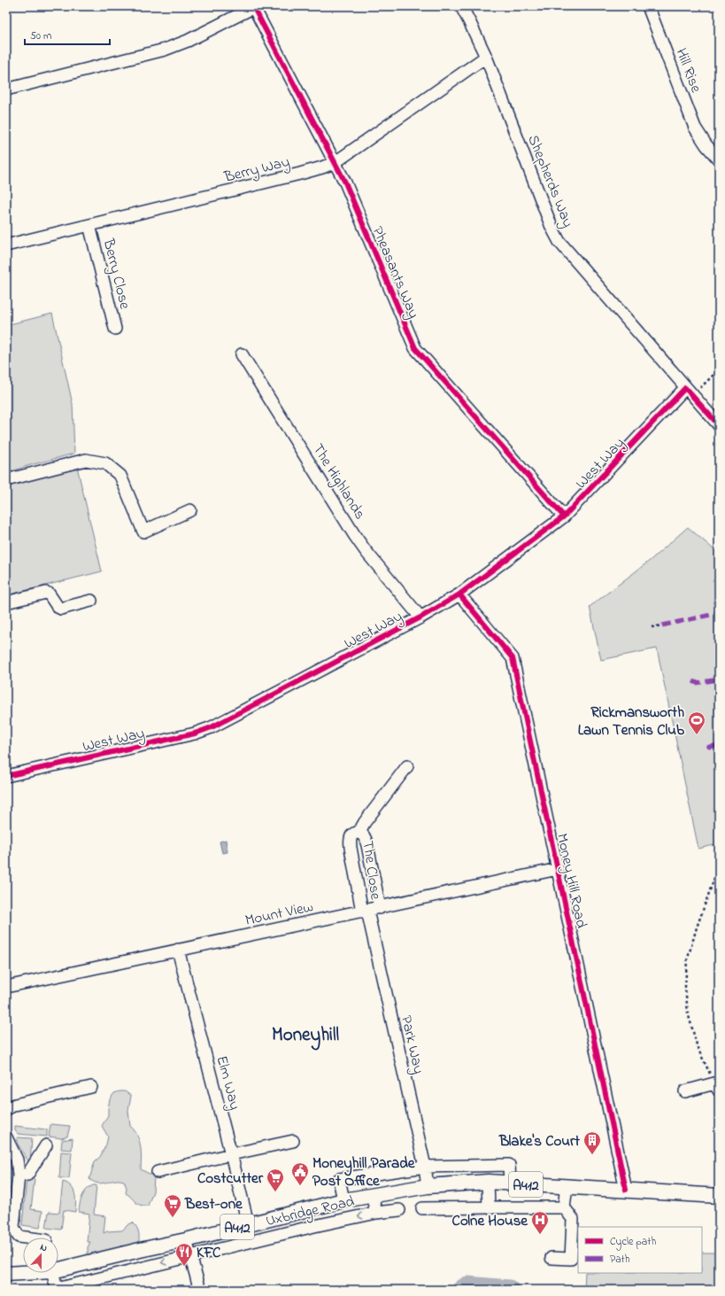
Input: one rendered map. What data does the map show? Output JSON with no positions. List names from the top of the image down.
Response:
{
  "streets": {
    "main road": ["A412", "Uxbridge Road"],
    "street": [
      "Hill Rise",
      "Berry Way",
      "Shepherds Way",
      "Pheasants Way",
      "Berry Close",
      "West Way",
      "The Highlands",
      "The Close",
      "Money Hill Road",
      "Mount View",
      "Park Way",
      "Elm Way"
    ]
  },
  "crossings": [
    ["Berry Way", "Shepherds Way"],
    ["Berry Way", "Pheasants Way"],
    ["Berry Way", "Berry Close"],
    ["Shepherds Way", "West Way"],
    ["Pheasants Way", "West Way"],
    ["West Way", "The Highlands"],
    ["West Way", "Money Hill Road"],
    ["The Close", "Mount View"],
    ["The Close", "Park Way"],
    ["Money Hill Road", "Mount View"],
    ["Money Hill Road", "Uxbridge Road"],
    ["Mount View", "Park Way"],
    ["Mount View", "Elm Way"],
    ["Park Way", "Uxbridge Road"],
    ["Elm Way", "A412"],
    ["A412", "Uxbridge Road"]
  ],
  "districts": ["Moneyhill"],
  "places": {
    "sports": ["Rickmansworth Lawn Tennis Club"],
    "building": ["Blake's Court"],
    "public building": ["Moneyhill Parade Post Office"],
    "supermarket": ["Costcutter", "Best-one"],
    "hospital": ["Colne House"],
    "restaurant": ["KFC"]
  },
  "legend": ["Cycle path", "Path"],
  "scale_bar": "50 m",
  "north": "top"
}
